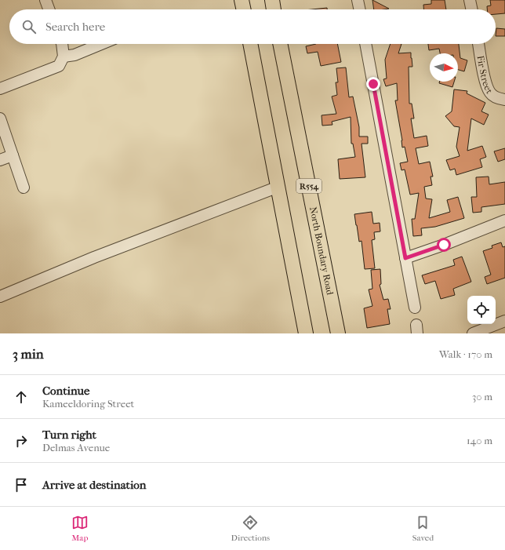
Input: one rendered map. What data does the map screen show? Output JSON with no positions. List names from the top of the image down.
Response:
{
  "streets": {
    "main road": ["R554", "North Boundary Road"],
    "street": ["Fir Street"]
  },
  "north": "right",
  "page": {
    "search": "Search here",
    "heading": ["3 min", "Walk · 170 m"],
    "list": [
      ["Continue", "Kameeldoring Street", "30 m"],
      ["Turn right", "Delmas Avenue", "140 m"],
      "Arrive at destination"
    ],
    "nav": ["Map", "Directions", "Saved"]
  }
}
